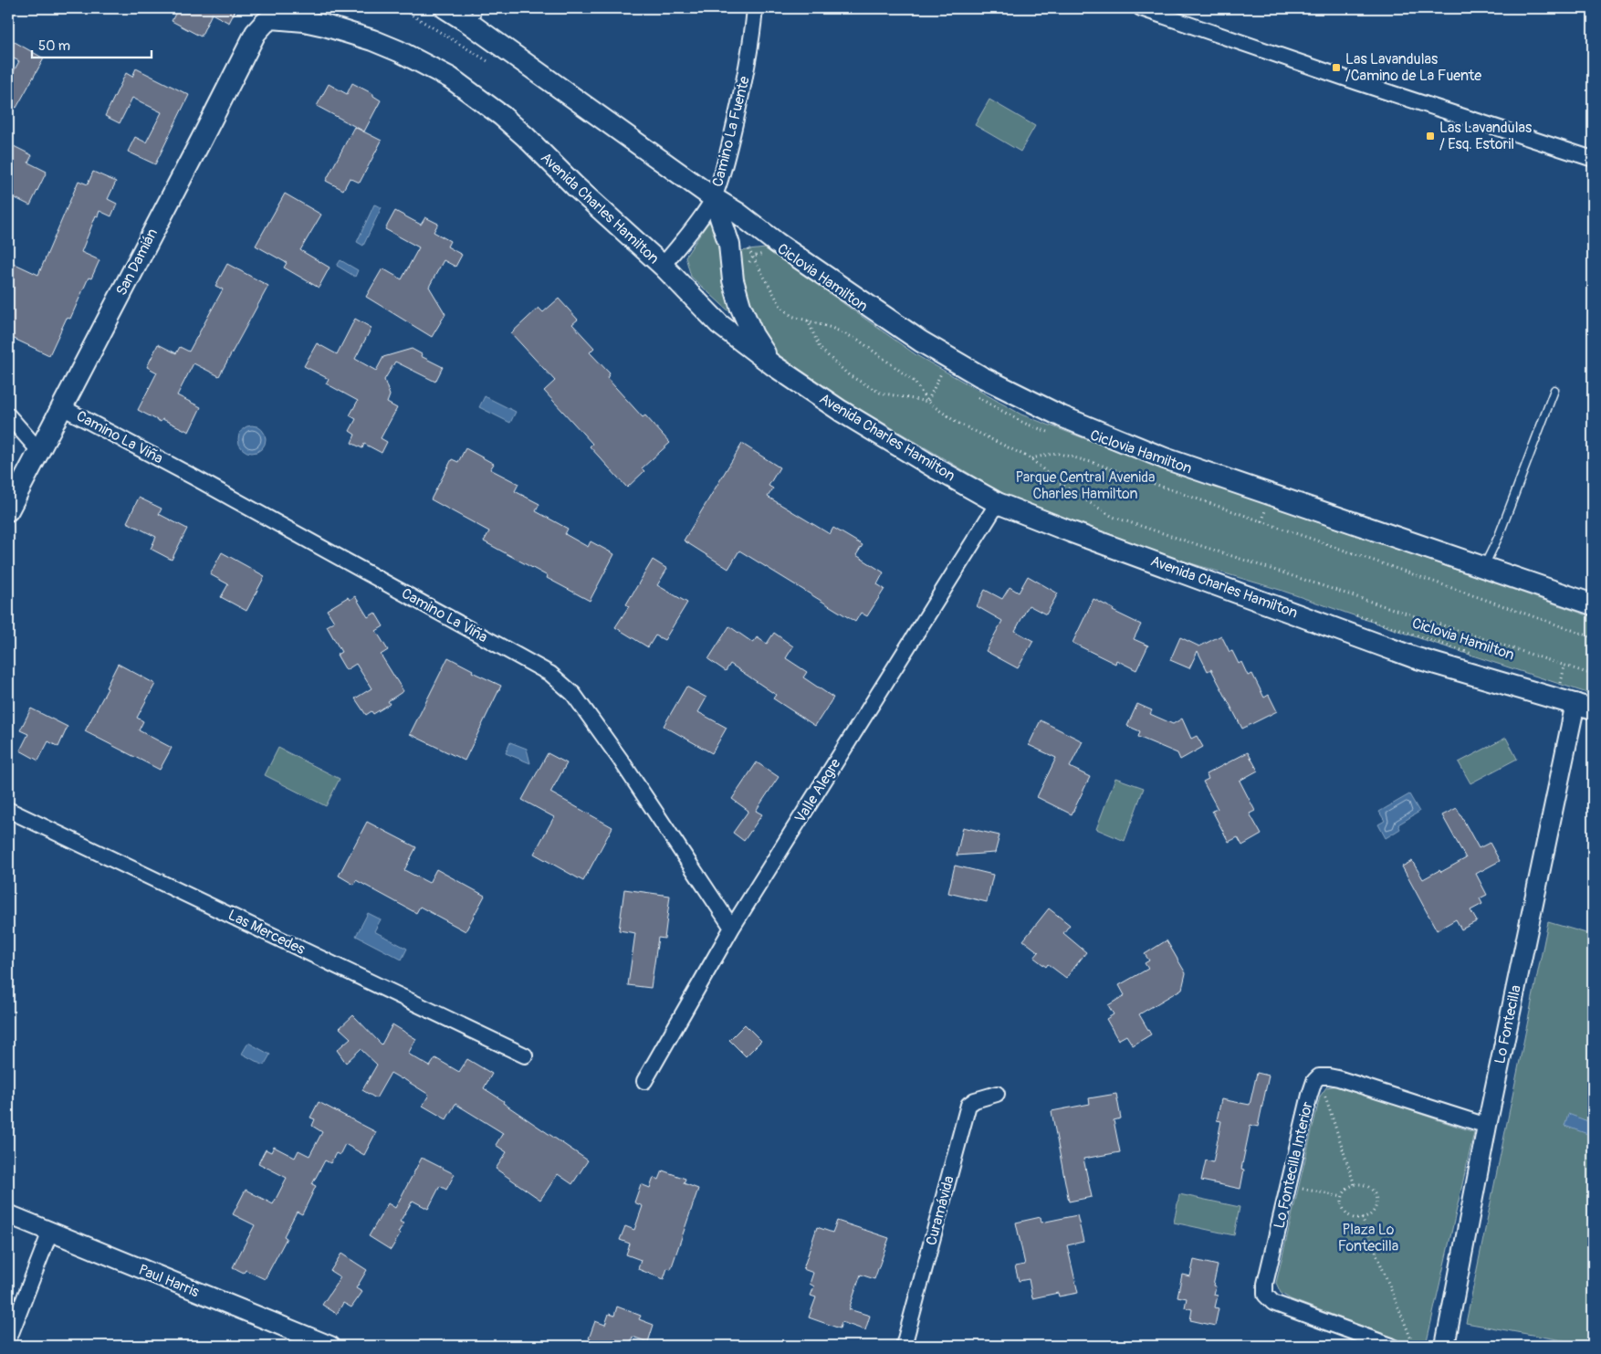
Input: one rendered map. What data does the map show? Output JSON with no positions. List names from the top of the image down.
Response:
{
  "streets": {
    "main road": ["Avenida Charles Hamilton", "San Damián"],
    "street": [
      "Camino La Fuente",
      "Camino La Viña",
      "Valle Alegre",
      "Las Mercedes",
      "Lo Fontecilla",
      "Lo Fontecilla Interior",
      "Curamávida",
      "Paul Harris"
    ],
    "path": ["Ciclovia Hamilton"]
  },
  "crossings": [
    ["Camino La Fuente", "Avenida Charles Hamilton"],
    ["Avenida Charles Hamilton", "San Damián"],
    ["Avenida Charles Hamilton", "Valle Alegre"],
    ["Avenida Charles Hamilton", "Lo Fontecilla"],
    ["San Damián", "Camino La Viña"],
    ["Camino La Viña", "Valle Alegre"]
  ],
  "parks": ["Parque Central Avenida Charles Hamilton", "Plaza Lo Fontecilla"],
  "places": {
    "transit": ["Las Lavandulas /Camino de La Fuente", "Las Lavandulas / Esq. Estoril"]
  },
  "scale_bar": "50 m"
}
